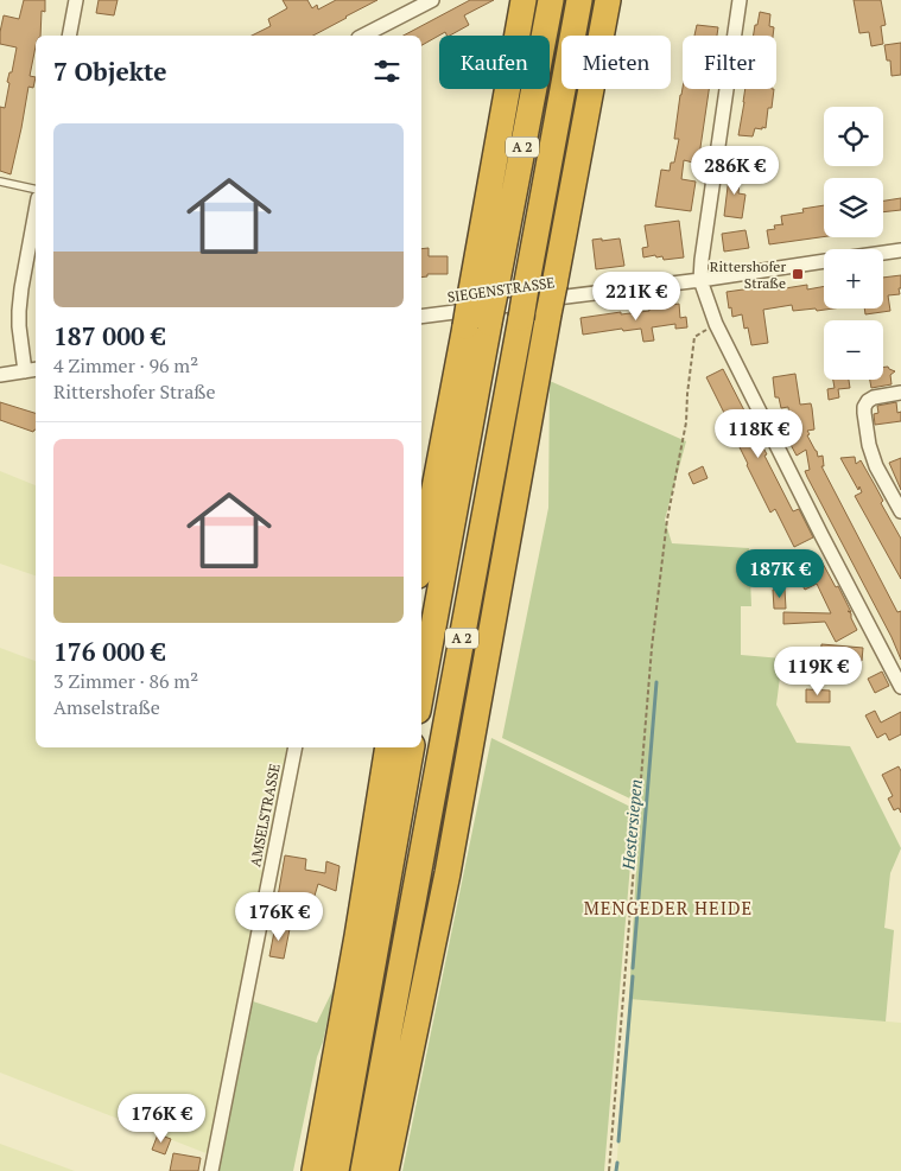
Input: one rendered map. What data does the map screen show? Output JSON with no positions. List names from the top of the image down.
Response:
{
  "streets": {
    "highway": ["A 2"],
    "street": ["SIEGENSTRASSE", "AMSELSTRASSE"]
  },
  "districts": ["MENGEDER HEIDE"],
  "water": ["Hestersiepen"],
  "places": {
    "transit": ["Rittershofer Straße"]
  },
  "page": {
    "chip": ["Kaufen", "Mieten", "Filter"],
    "heading": "7 Objekte",
    "map_buttons": ["+", "−"],
    "list": [
      {
        "name": "187 000 €",
        "note": "4 Zimmer · 96 m² · Rittershofer Straße"
      },
      {
        "name": "176 000 €",
        "note": "3 Zimmer · 86 m² · Amselstraße"
      }
    ],
    "price": [
      "286K €",
      "221K €",
      "118K €",
      "187K €",
      "119K €",
      "176K €",
      "176K €"
    ]
  }
}
